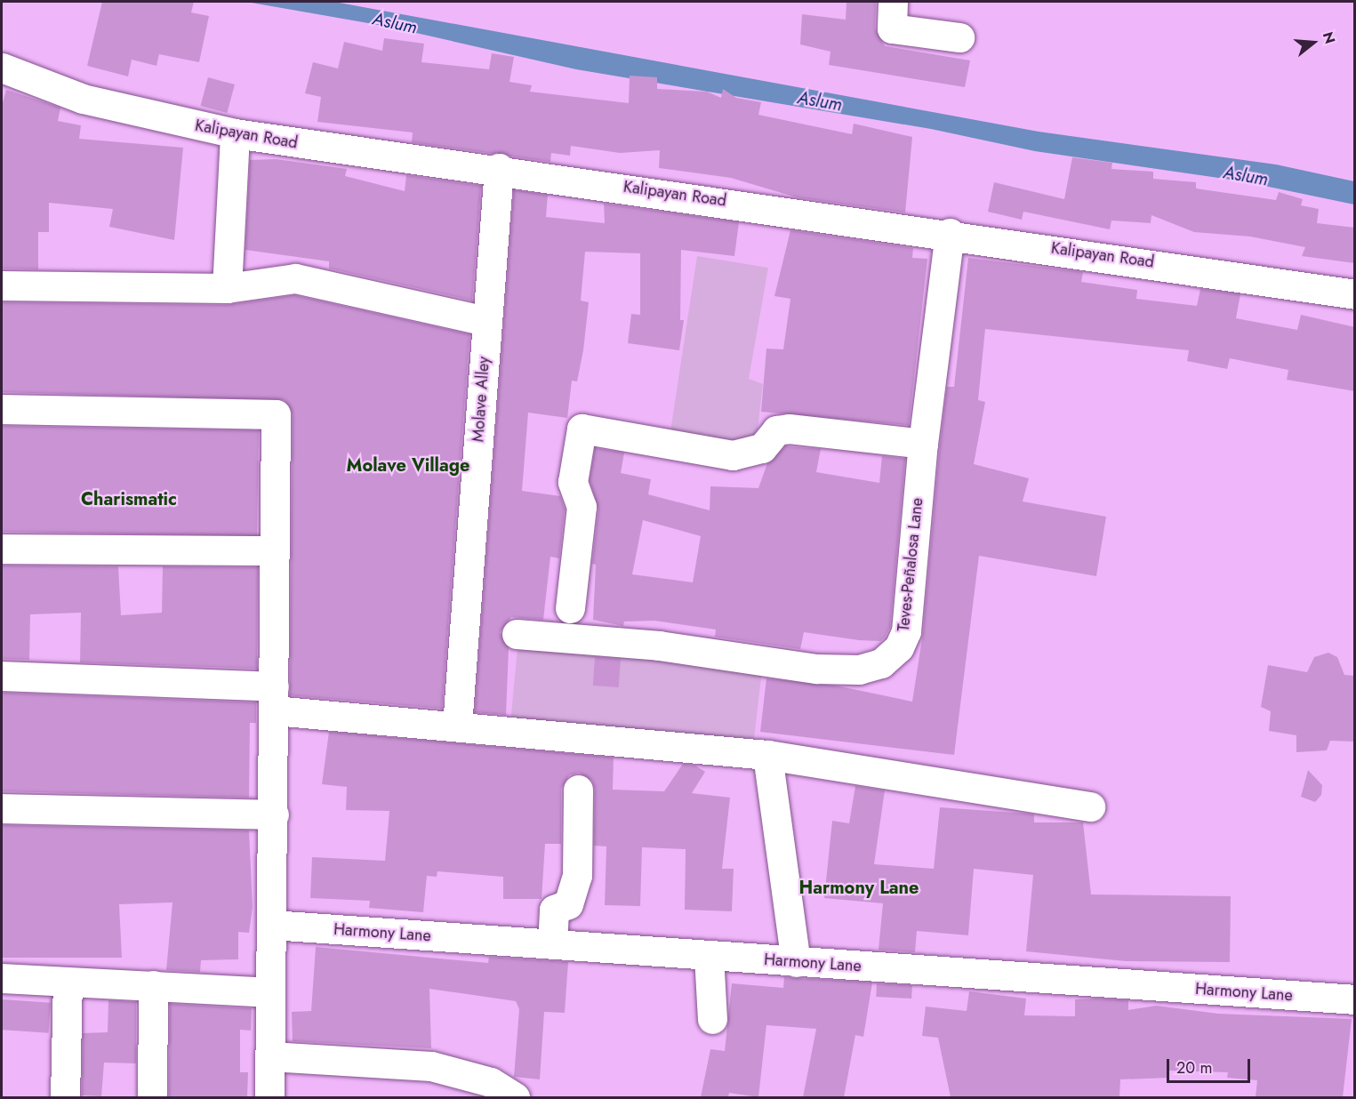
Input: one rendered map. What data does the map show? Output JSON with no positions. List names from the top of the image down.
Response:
{
  "streets": {
    "street": [
      "Kalipayan Road",
      "Molave Alley",
      "Teves-Peñalosa Lane",
      "Harmony Lane"
    ]
  },
  "crossings": [
    ["Kalipayan Road", "Molave Alley"],
    ["Kalipayan Road", "Teves-Peñalosa Lane"]
  ],
  "districts": ["Molave Village", "Charismatic", "Harmony Lane"],
  "water": ["Aslum"],
  "scale_bar": "20 m",
  "north": "right"
}
